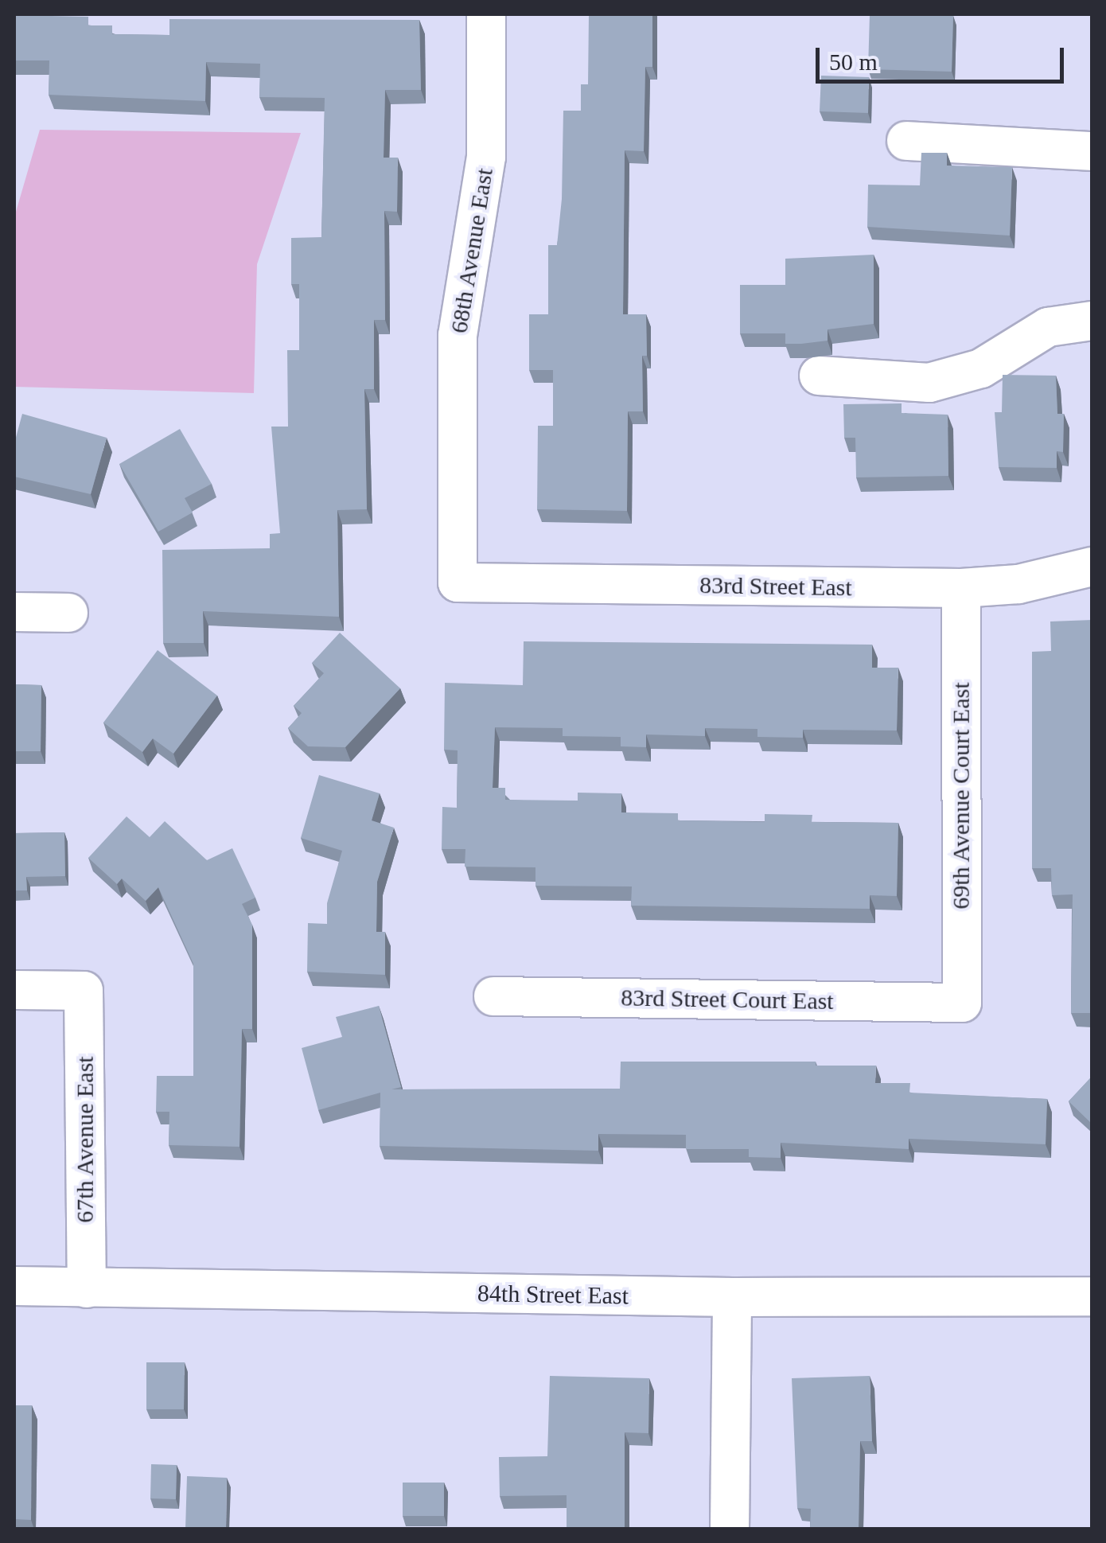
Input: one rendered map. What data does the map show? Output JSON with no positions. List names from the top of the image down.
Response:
{
  "streets": {
    "street": [
      "68th Avenue East",
      "83rd Street East",
      "69th Avenue Court East",
      "83rd Street Court East",
      "67th Avenue East",
      "84th Street East"
    ]
  },
  "crossings": [
    ["68th Avenue East", "83rd Street East"],
    ["83rd Street East", "69th Avenue Court East"],
    ["69th Avenue Court East", "83rd Street Court East"],
    ["67th Avenue East", "84th Street East"]
  ],
  "scale_bar": "50 m"
}
